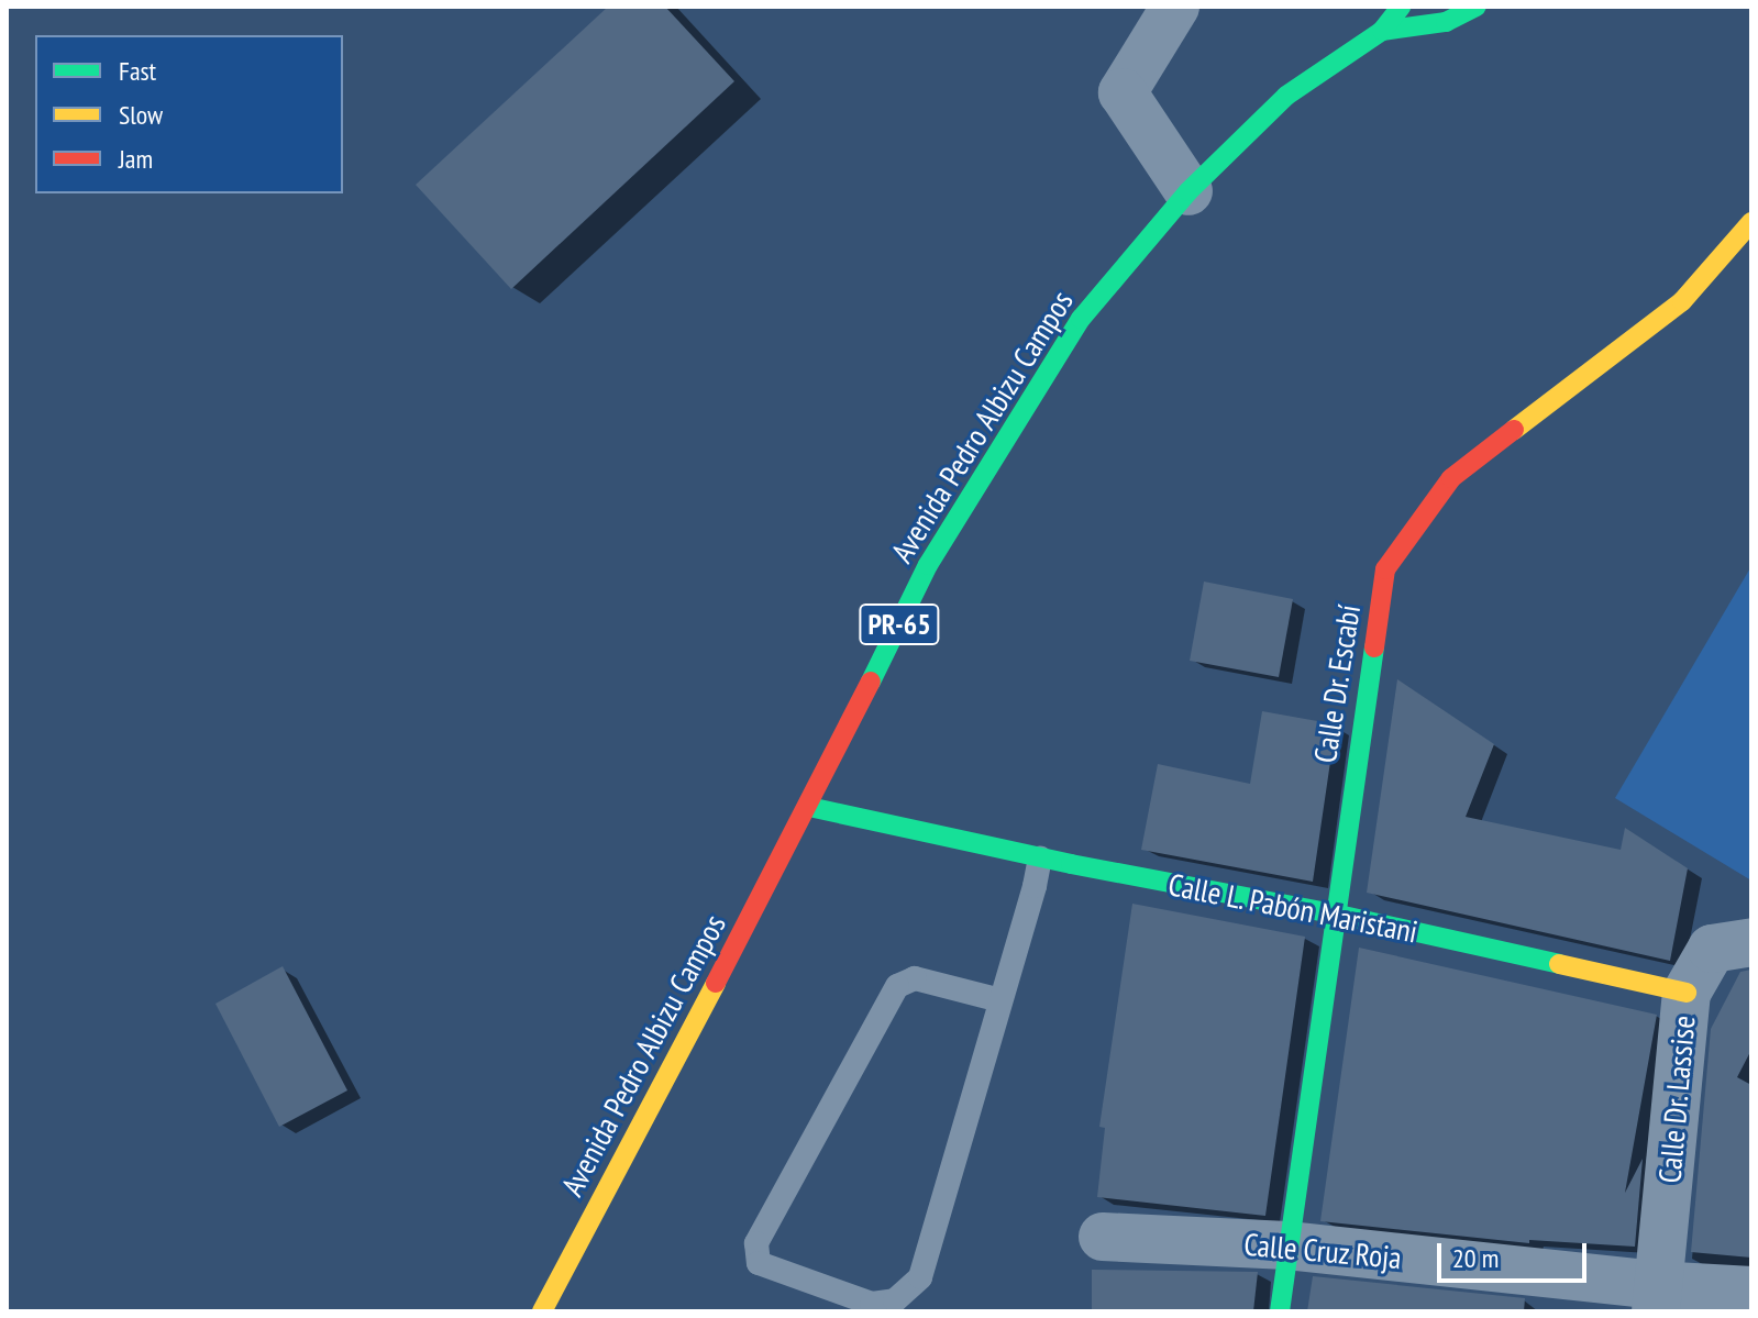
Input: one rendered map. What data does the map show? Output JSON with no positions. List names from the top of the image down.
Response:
{
  "streets": {
    "street": [
      "Avenida Pedro Albizu Campos",
      "PR-65",
      "Calle Dr. Escabí",
      "Calle L. Pabón Maristani",
      "Calle Dr. Lassise",
      "Calle Cruz Roja"
    ]
  },
  "crossings": [
    ["Avenida Pedro Albizu Campos", "Calle L. Pabón Maristani"],
    ["Calle Dr. Escabí", "Calle L. Pabón Maristani"],
    ["Calle Dr. Escabí", "Calle Cruz Roja"],
    ["Calle L. Pabón Maristani", "Calle Dr. Lassise"],
    ["Calle Dr. Lassise", "Calle Cruz Roja"]
  ],
  "legend": ["Fast", "Slow", "Jam"],
  "scale_bar": "20 m"
}
